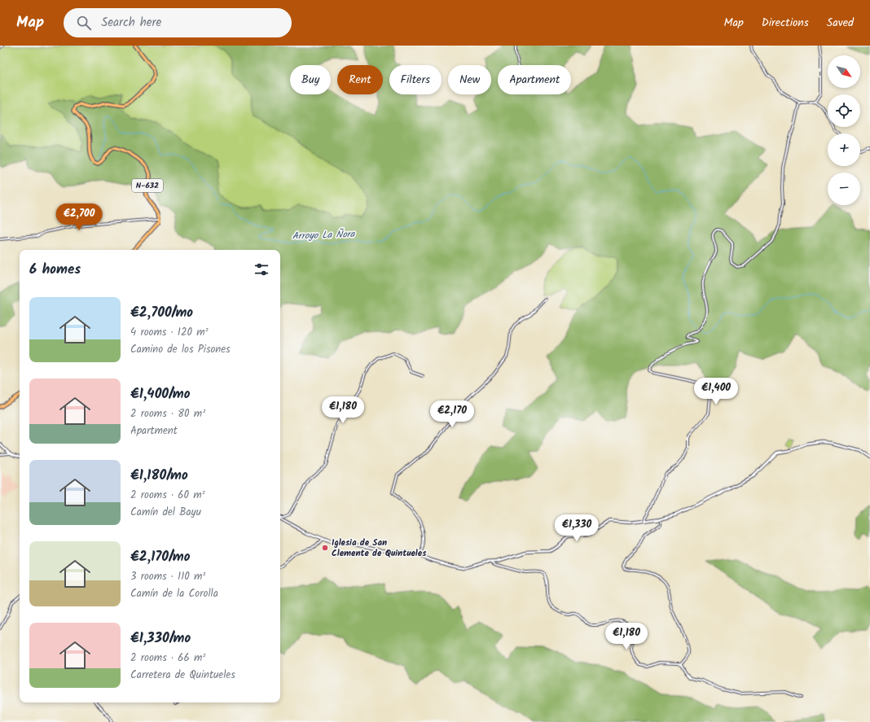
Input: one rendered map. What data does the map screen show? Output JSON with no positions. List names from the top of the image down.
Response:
{
  "streets": {
    "highway": ["N-632"]
  },
  "water": ["Arroyo La Ñora"],
  "places": ["Iglesia de San Clemente de Quintueles"],
  "north": "bottom right",
  "page": {
    "header": "Map",
    "search": "Search here",
    "nav": ["Map", "Directions", "Saved"],
    "map_buttons": ["+", "−"],
    "chip": [
      "Buy",
      "Rent",
      "Filters",
      "New",
      "Apartment"
    ],
    "price": [
      "€2,700",
      "€1,400",
      "€1,180",
      "€2,170",
      "€1,330",
      "€1,180"
    ],
    "heading": "6 homes",
    "list": [
      {
        "name": "€2,700/mo",
        "note": "4 rooms · 120 m² · Camino de los Pisones"
      },
      {
        "name": "€1,400/mo",
        "note": "2 rooms · 80 m² · Apartment"
      },
      {
        "name": "€1,180/mo",
        "note": "2 rooms · 60 m² · Camín del Bayu"
      },
      {
        "name": "€2,170/mo",
        "note": "3 rooms · 110 m² · Camín de la Corolla"
      },
      {
        "name": "€1,330/mo",
        "note": "2 rooms · 66 m² · Carretera de Quintueles"
      }
    ]
  }
}
